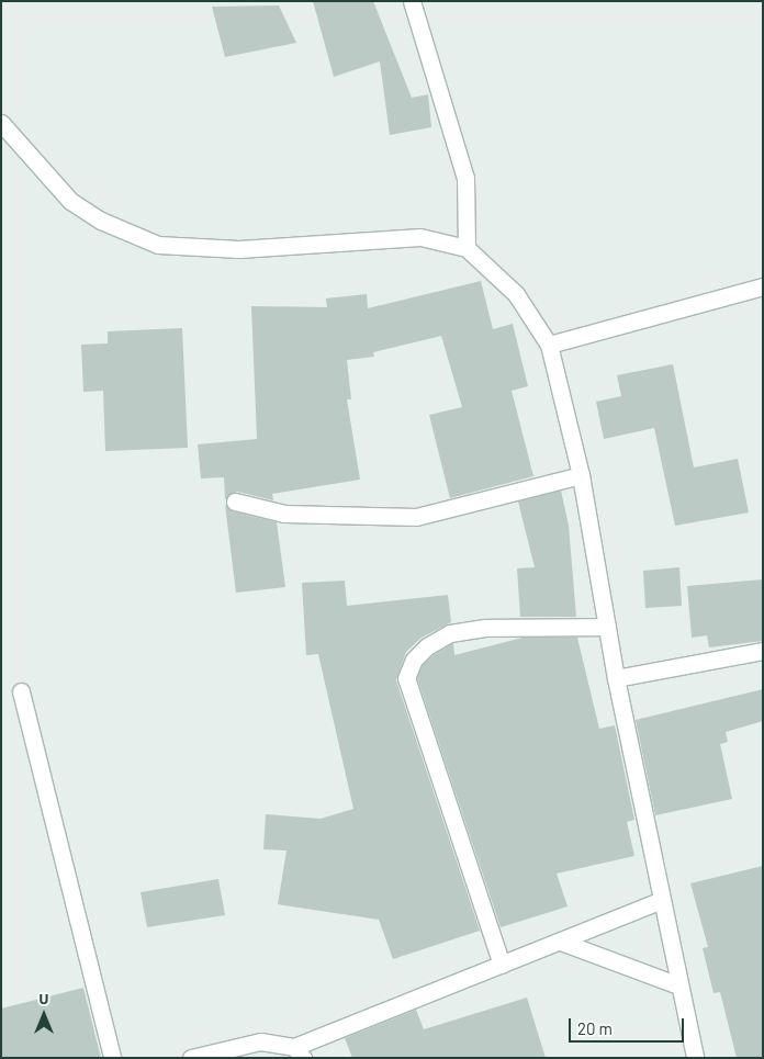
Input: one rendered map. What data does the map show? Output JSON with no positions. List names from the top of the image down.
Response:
{
  "scale_bar": "20 m",
  "north": "top"
}
